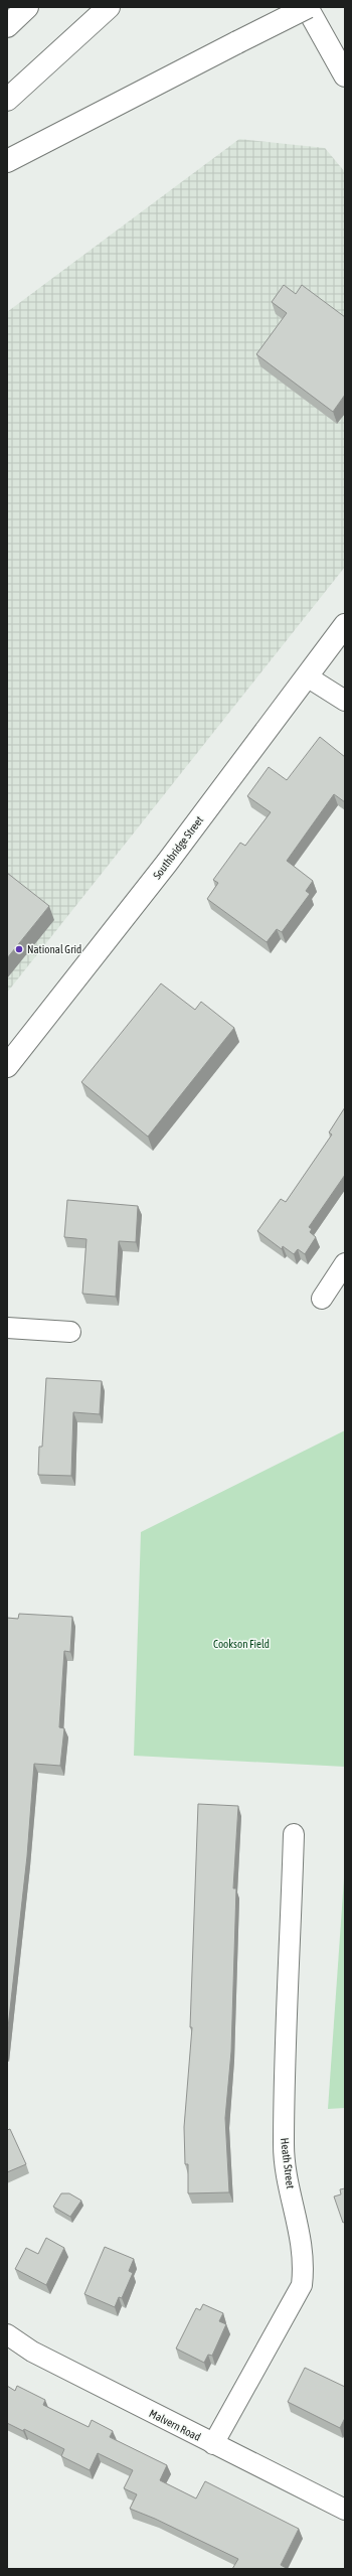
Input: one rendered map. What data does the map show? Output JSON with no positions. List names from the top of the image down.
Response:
{
  "streets": {
    "main road": ["Southbridge Street"],
    "street": ["Heath Street", "Malvern Road"]
  },
  "crossings": [
    ["Heath Street", "Malvern Road"]
  ],
  "parks": ["Cookson Field"],
  "places": ["National Grid"]
}
